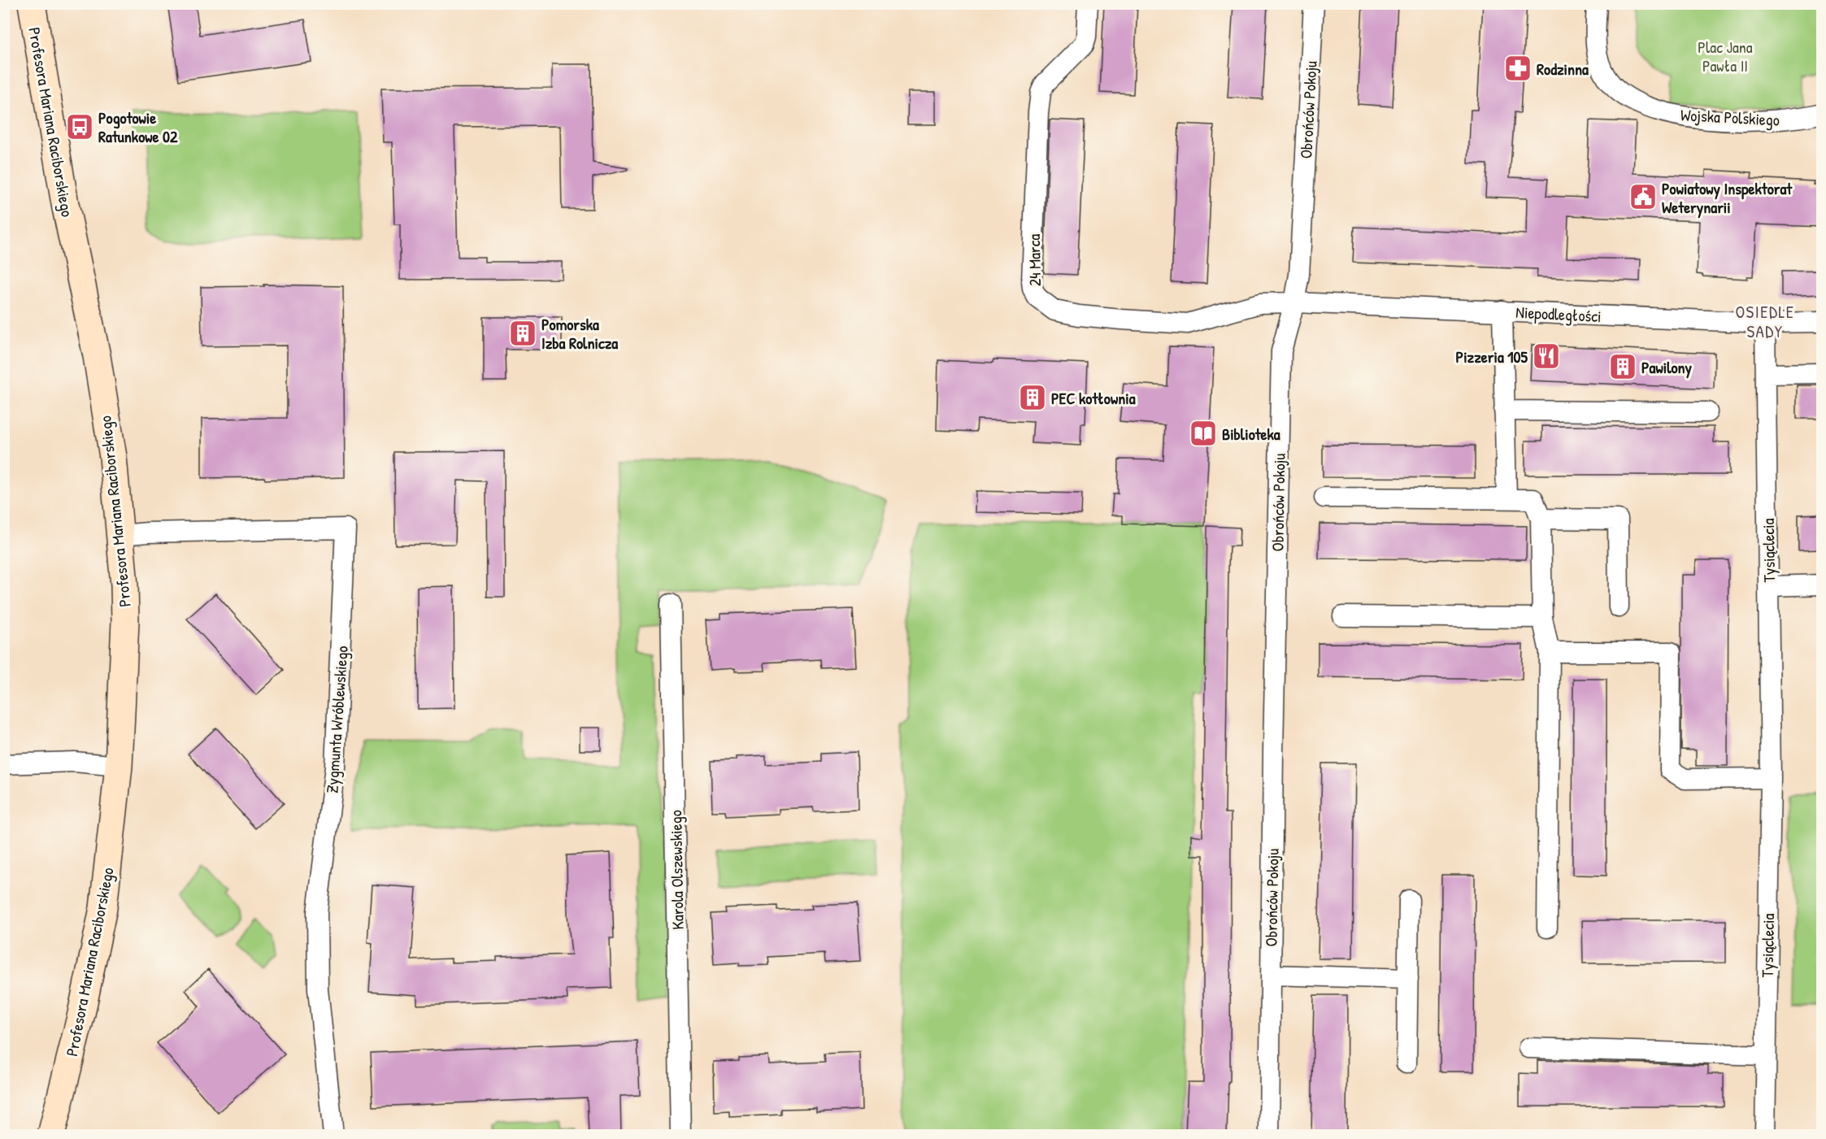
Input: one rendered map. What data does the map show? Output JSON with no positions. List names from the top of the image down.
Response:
{
  "streets": {
    "main road": ["Profesora Mariana Raciborskiego"],
    "street": [
      "Obrońców Pokoju",
      "Wojska Polskiego",
      "24 Marca",
      "Niepodległości",
      "Tysiąclecia",
      "Zygmunta Wróblewskiego",
      "Karola Olszewskiego"
    ]
  },
  "crossings": [
    ["Obrońców Pokoju", "24 Marca"],
    ["Obrońców Pokoju", "Niepodległości"],
    ["Profesora Mariana Raciborskiego", "Zygmunta Wróblewskiego"],
    ["24 Marca", "Niepodległości"],
    ["Niepodległości", "Tysiąclecia"]
  ],
  "districts": ["OSIEDLE SADY"],
  "parks": ["Plac Jana Pawła II"],
  "places": {
    "pharmacy": ["Rodzinna"],
    "bus stop": ["Pogotowie Ratunkowe 02"],
    "public building": ["Powiatowy Inspektorat Weterynarii"],
    "building": ["Pomorska Izba Rolnicza", "Pawilony", "PEC kotłownia"],
    "restaurant": ["Pizzeria 105"],
    "library": ["Biblioteka"]
  }
}
